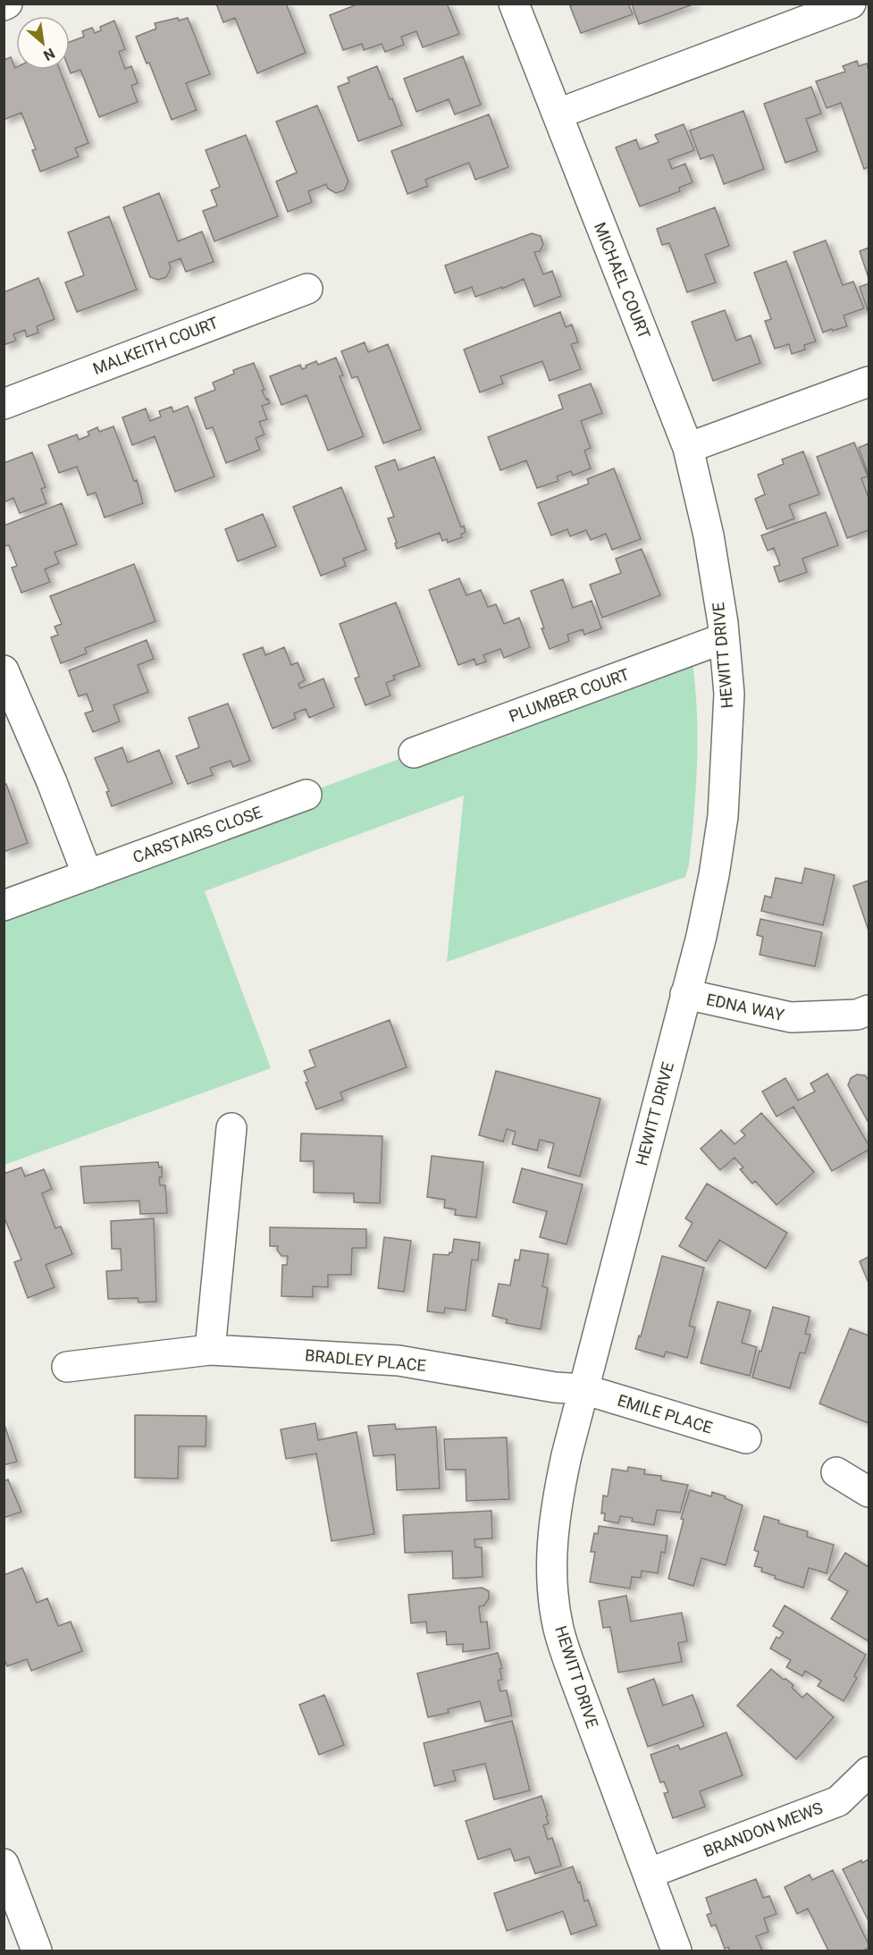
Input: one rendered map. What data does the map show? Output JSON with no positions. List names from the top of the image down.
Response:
{
  "streets": {
    "street": [
      "MICHAEL COURT",
      "MALKEITH COURT",
      "HEWITT DRIVE",
      "PLUMBER COURT",
      "CARSTAIRS CLOSE",
      "EDNA WAY",
      "BRADLEY PLACE",
      "EMILE PLACE",
      "BRANDON MEWS"
    ]
  },
  "crossings": [
    ["MICHAEL COURT", "HEWITT DRIVE"],
    ["HEWITT DRIVE", "PLUMBER COURT"],
    ["HEWITT DRIVE", "EDNA WAY"],
    ["HEWITT DRIVE", "BRADLEY PLACE"],
    ["HEWITT DRIVE", "EMILE PLACE"],
    ["HEWITT DRIVE", "BRANDON MEWS"],
    ["BRADLEY PLACE", "EMILE PLACE"]
  ],
  "north": "bottom right"
}
